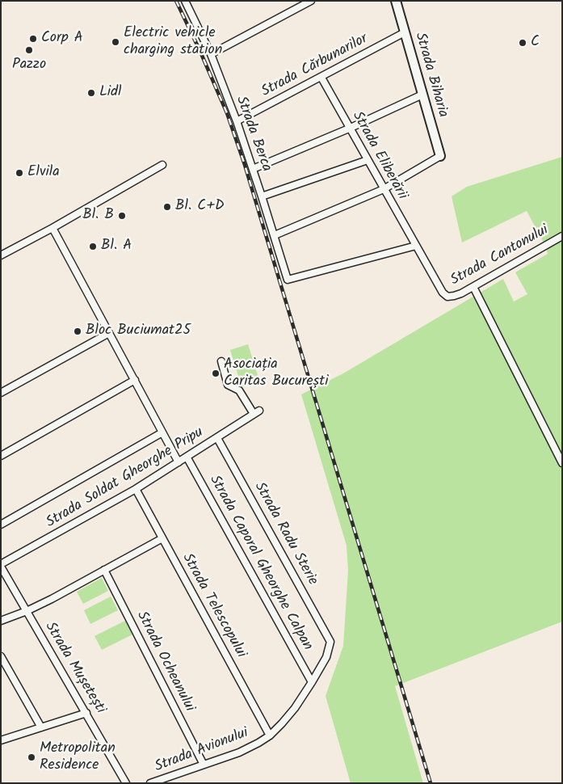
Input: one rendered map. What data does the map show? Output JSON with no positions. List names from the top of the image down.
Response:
{
  "streets": {
    "street": [
      "Strada Cărbunarilor",
      "Strada Biharia",
      "Strada Berca",
      "Strada Eliberării",
      "Strada Cantonului",
      "Strada Soldat Gheorghe Pripu",
      "Strada Radu Sterie",
      "Strada Caporal Gheorghe Calpan",
      "Strada Telescopului",
      "Strada Ocheanului",
      "Strada Mușetești",
      "Strada Avionului"
    ]
  },
  "crossings": [
    ["Strada Cărbunarilor", "Strada Biharia"],
    ["Strada Cărbunarilor", "Strada Berca"],
    ["Strada Cărbunarilor", "Strada Eliberării"],
    ["Strada Berca", "Strada Eliberării"],
    ["Strada Berca", "Strada Cantonului"],
    ["Strada Eliberării", "Strada Cantonului"],
    ["Strada Soldat Gheorghe Pripu", "Strada Radu Sterie"],
    ["Strada Soldat Gheorghe Pripu", "Strada Caporal Gheorghe Calpan"],
    ["Strada Soldat Gheorghe Pripu", "Strada Telescopului"],
    ["Strada Soldat Gheorghe Pripu", "Strada Mușetești"],
    ["Strada Radu Sterie", "Strada Avionului"],
    ["Strada Caporal Gheorghe Calpan", "Strada Avionului"],
    ["Strada Telescopului", "Strada Avionului"],
    ["Strada Ocheanului", "Strada Avionului"]
  ],
  "places": [
    "Corp A",
    "Electric vehicle charging station",
    "C",
    "Pazzo",
    "Lidl",
    "Elvila",
    "Bl. C+D",
    "Bl. B",
    "Bl. A",
    "Bloc Buciumat25",
    "Asociația Caritas București",
    "Metropolitan Residence"
  ]
}
